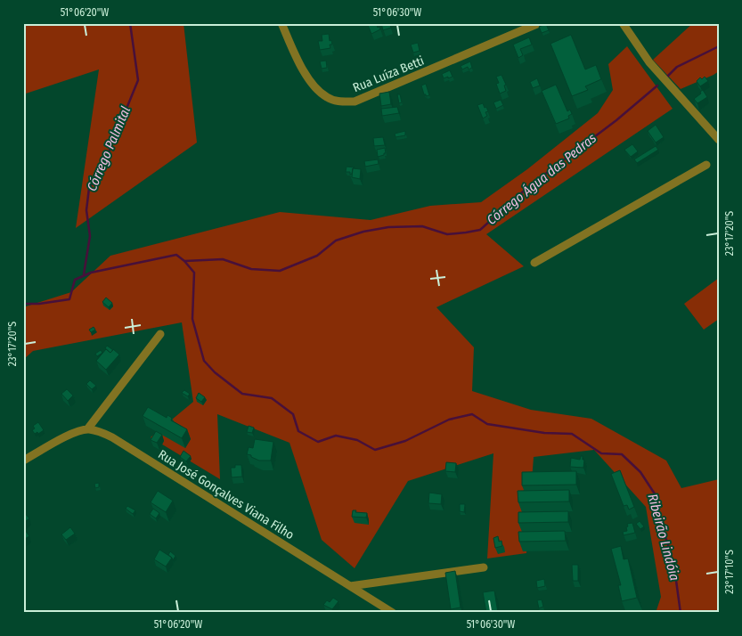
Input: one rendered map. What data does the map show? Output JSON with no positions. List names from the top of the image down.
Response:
{
  "streets": {
    "street": ["Rua Luíza Betti", "Rua José Gonçalves Viana Filho"]
  },
  "water": ["Córrego Palmital", "Córrego Água das Pedras", "Ribeirão Lindóia"],
  "coordinates": [
    "51°06'20\"W",
    "51°06'30\"W",
    "23°17'20\"S",
    "23°17'10\"S"
  ]
}
